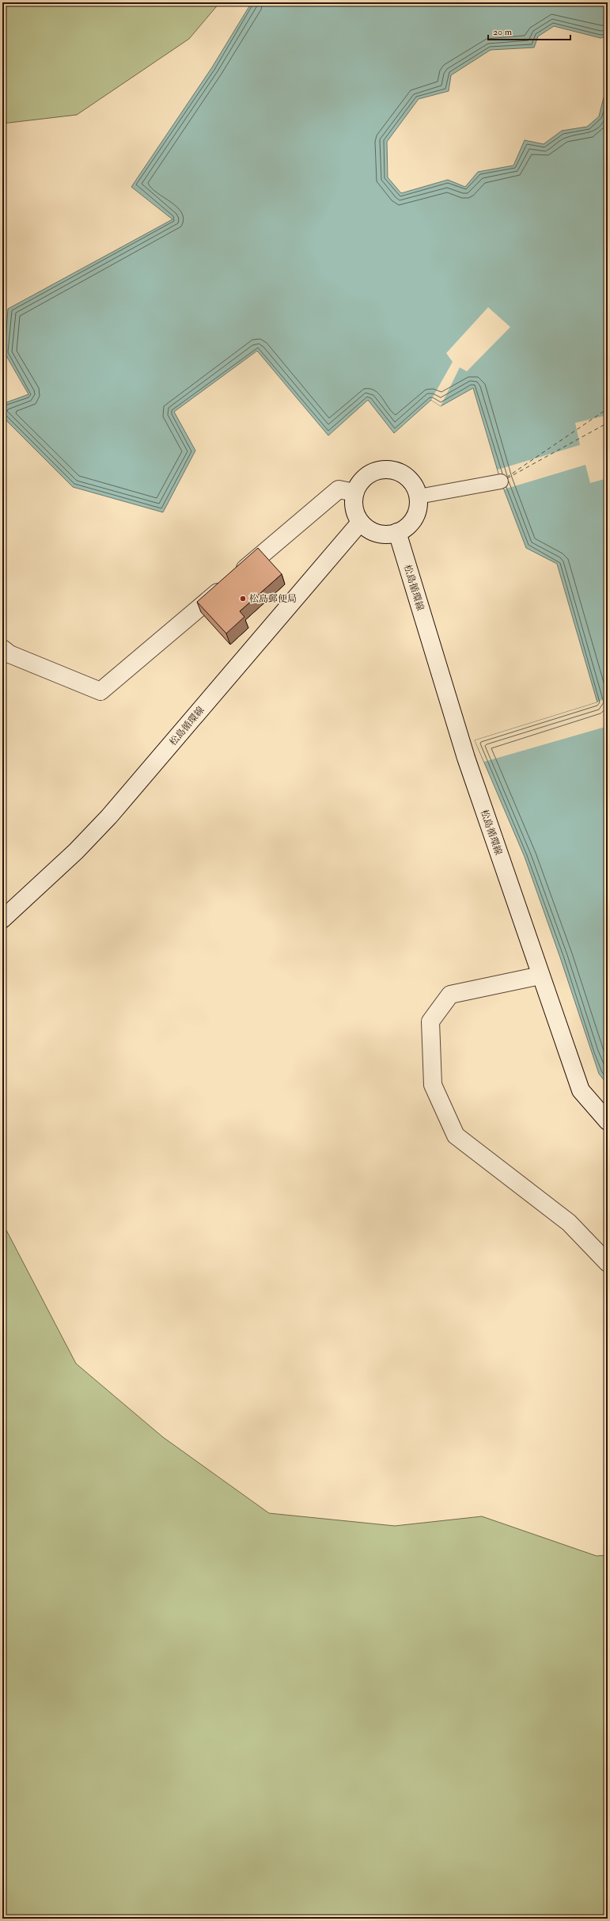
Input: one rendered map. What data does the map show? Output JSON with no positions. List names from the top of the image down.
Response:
{
  "streets": {
    "main road": ["松島循環線"]
  },
  "places": ["松島郵便局"],
  "scale_bar": "20 m"
}
